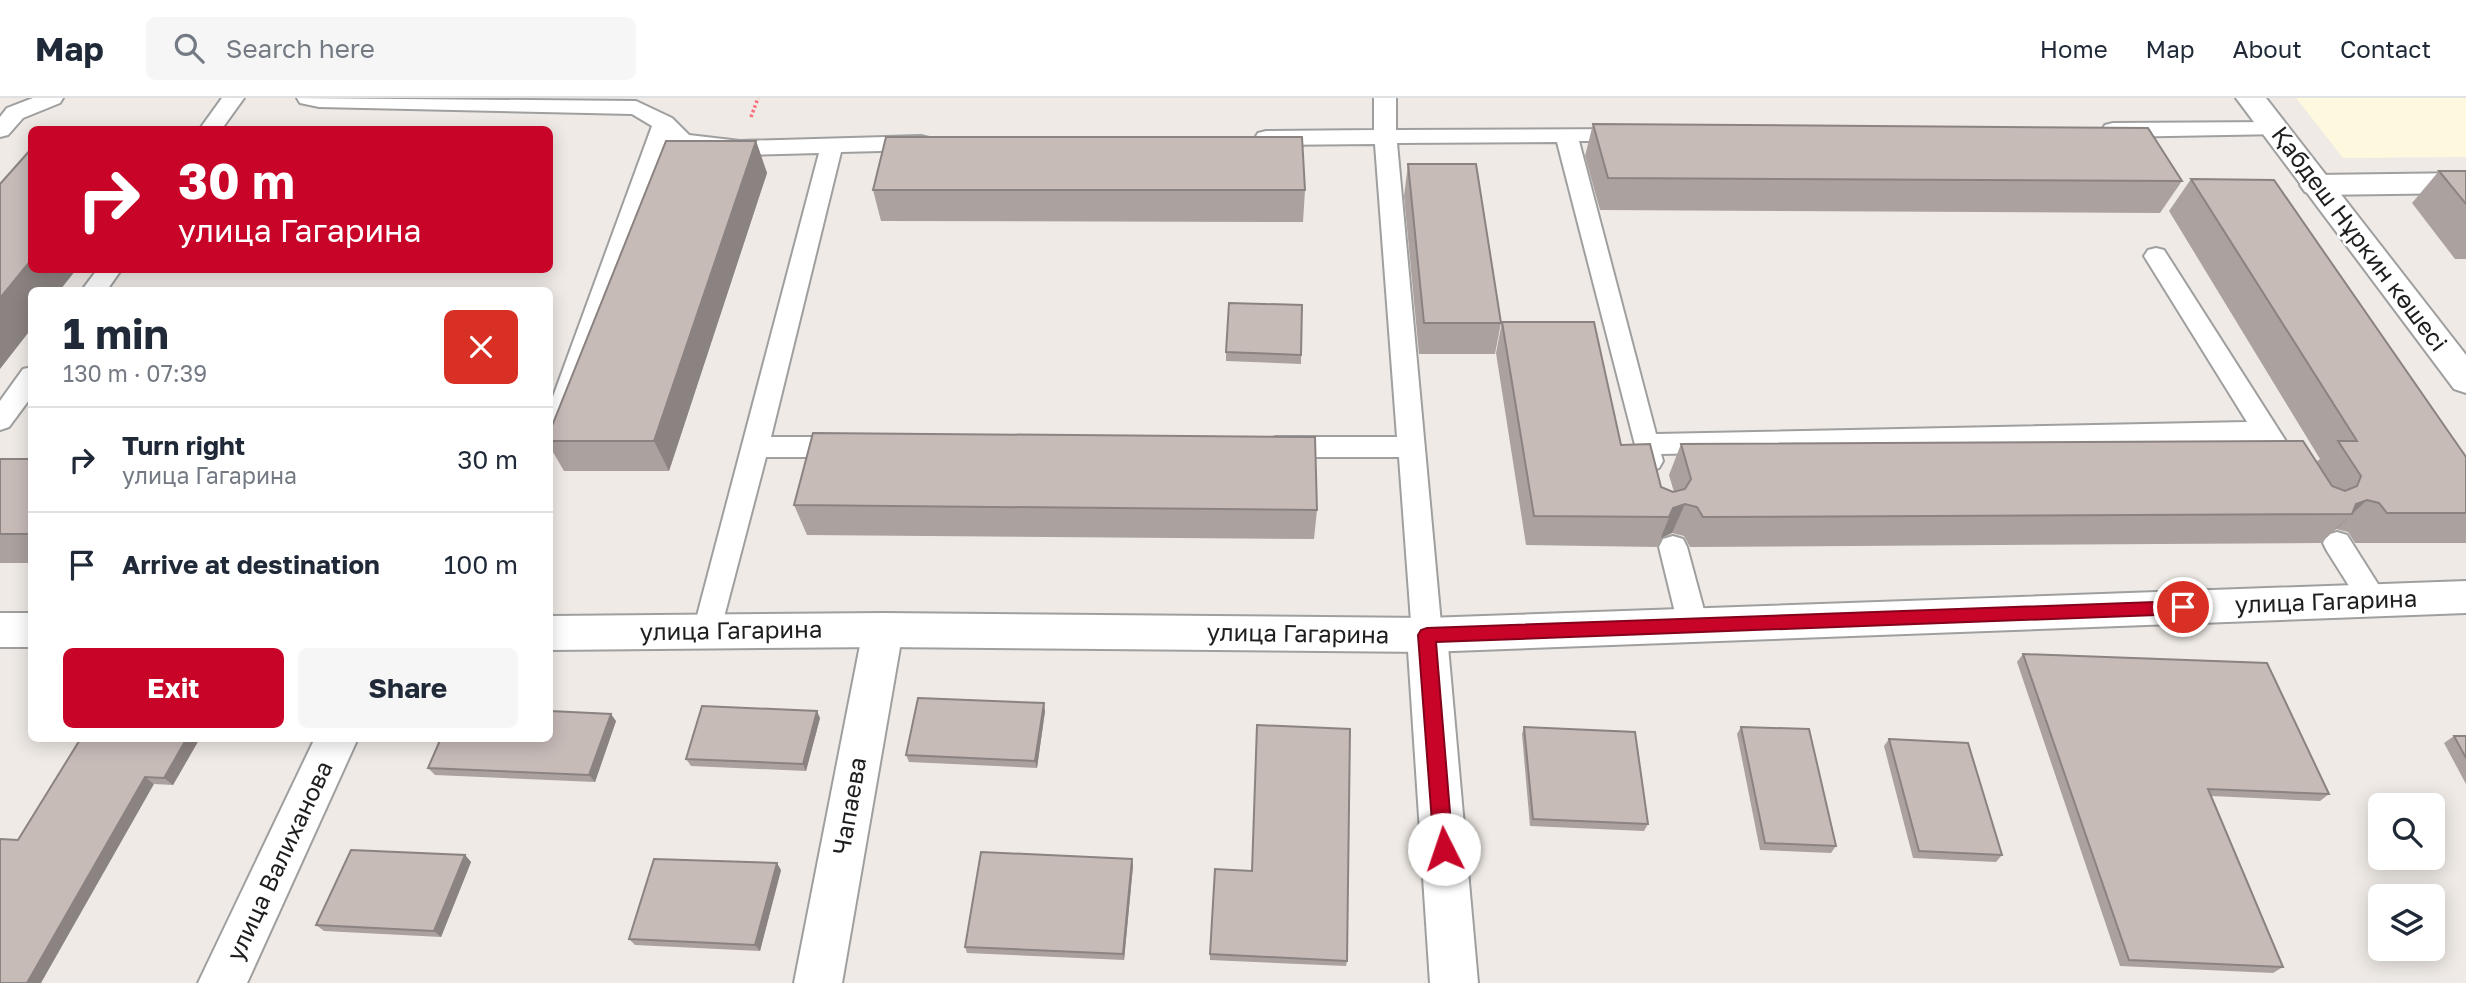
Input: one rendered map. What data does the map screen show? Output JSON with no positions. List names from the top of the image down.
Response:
{
  "streets": {
    "street": [
      "Қабдеш Нұркин көшесі",
      "улица Гагарина",
      "Чапаева",
      "улица Валиханова"
    ]
  },
  "crossings": [
    ["улица Гагарина", "Чапаева"]
  ],
  "page": {
    "header": "Map",
    "search": "Search here",
    "nav": [
      "Home",
      "Map",
      "About",
      "Contact"
    ],
    "turn": ["30 m", "улица Гагарина"],
    "heading": ["1 min", "130 m · 07:39"],
    "list": [
      {
        "name": "Turn right",
        "note": "улица Гагарина",
        "value": "30 m"
      },
      {
        "name": "Arrive at destination",
        "value": "100 m"
      }
    ],
    "buttons": ["Exit", "Share"]
  }
}
